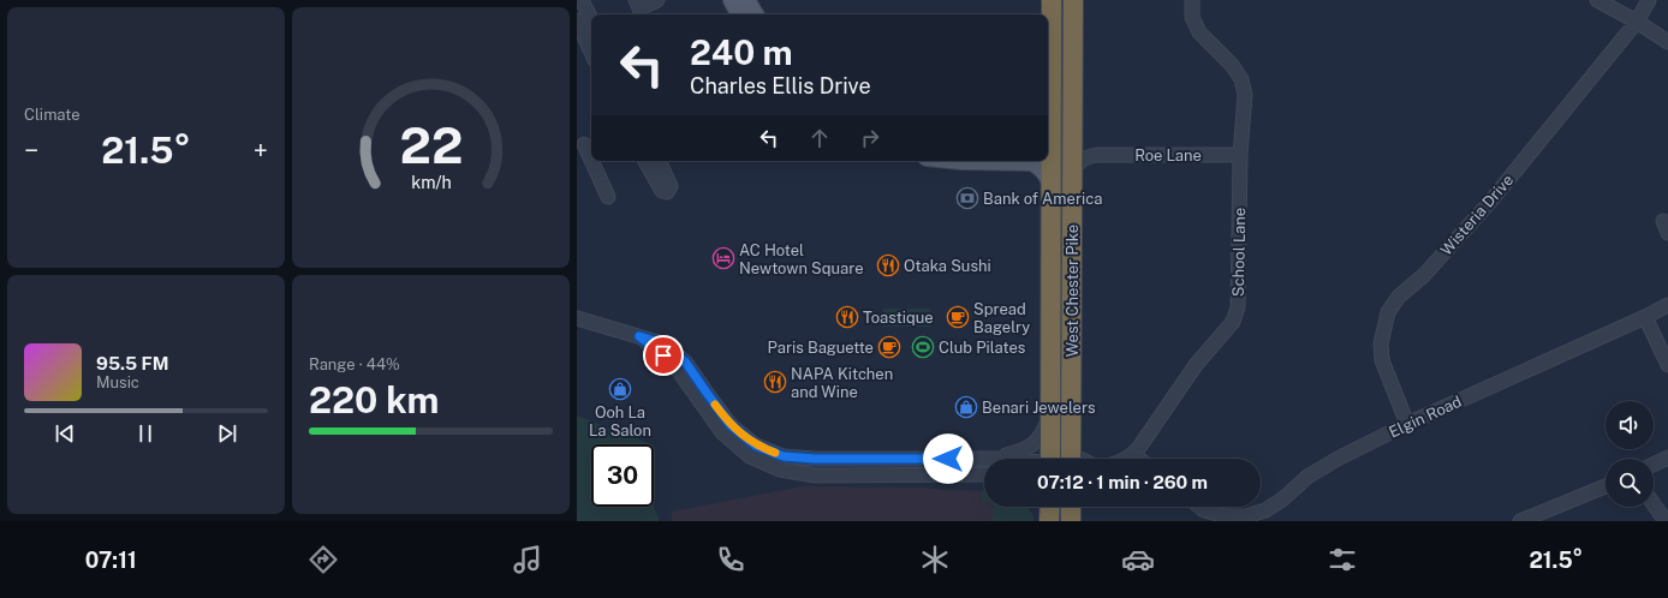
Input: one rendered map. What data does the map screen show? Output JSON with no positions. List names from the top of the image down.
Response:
{
  "streets": {
    "highway": ["West Chester Pike"],
    "street": [
      "Roe Lane",
      "Wisteria Drive",
      "School Lane",
      "Elgin Road"
    ]
  },
  "crossings": [
    ["Roe Lane", "School Lane"],
    ["Roe Lane", "West Chester Pike"],
    ["Wisteria Drive", "Elgin Road"]
  ],
  "places": {
    "bank": ["Bank of America"],
    "hotel": ["AC Hotel Newtown Square"],
    "restaurant": ["Otaka Sushi", "Toastique", "NAPA Kitchen and Wine"],
    "cafe": ["Spread Bagelry", "Paris Baguette"],
    "sports": ["Club Pilates"],
    "shop": ["Ooh La La Salon", "Benari Jewelers"]
  },
  "page": {
    "tile": [
      "Climate",
      ["Range · 44%", "220 km"]
    ],
    "turn": ["240 m", "Charles Ellis Drive"],
    "heat": ["−", "21.5°", "+"],
    "song": ["95.5 FM", "Music"],
    "limit": "30",
    "trip": "07:12 · 1 min · 260 m",
    "tabs": ["07:11", "21.5°"],
    "gauge": ["22", "km/h"]
  }
}
